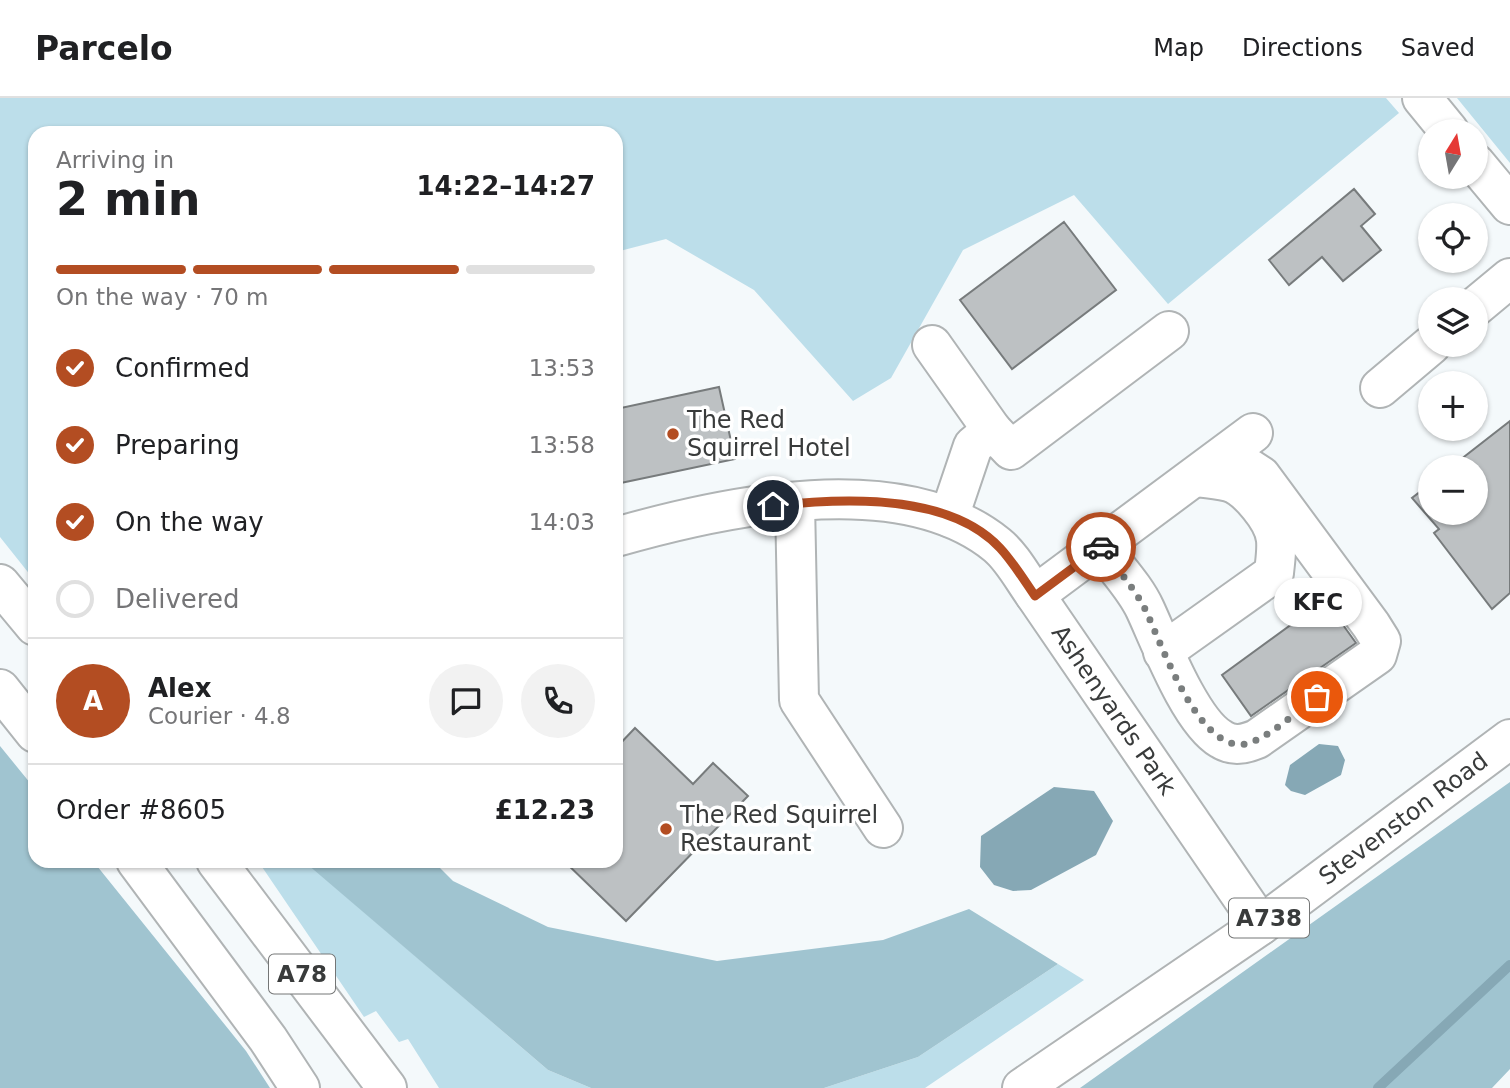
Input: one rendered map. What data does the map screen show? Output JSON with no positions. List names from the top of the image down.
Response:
{
  "streets": {
    "main road": [
      "Ashenyards Park",
      "Stevenston Road",
      "A738",
      "A78"
    ]
  },
  "crossings": [
    ["Ashenyards Park", "Stevenston Road"]
  ],
  "places": ["The Red Squirrel Hotel", "KFC", "The Red Squirrel Restaurant"],
  "north": "top",
  "page": {
    "header": "Parcelo",
    "nav": ["Map", "Directions", "Saved"],
    "map_buttons": ["+", "−"],
    "heading": ["2 min", "Arriving in", "14:22–14:27"],
    "panel": [
      "Alex",
      "Courier · 4.8",
      "Order #8605",
      "£12.23"
    ],
    "bar": "On the way · 70 m",
    "list": [
      ["Confirmed", "13:53"],
      ["Preparing", "13:58"],
      ["On the way", "14:03"],
      "Delivered"
    ],
    "bubble": "KFC",
    "round": "A"
  }
}
